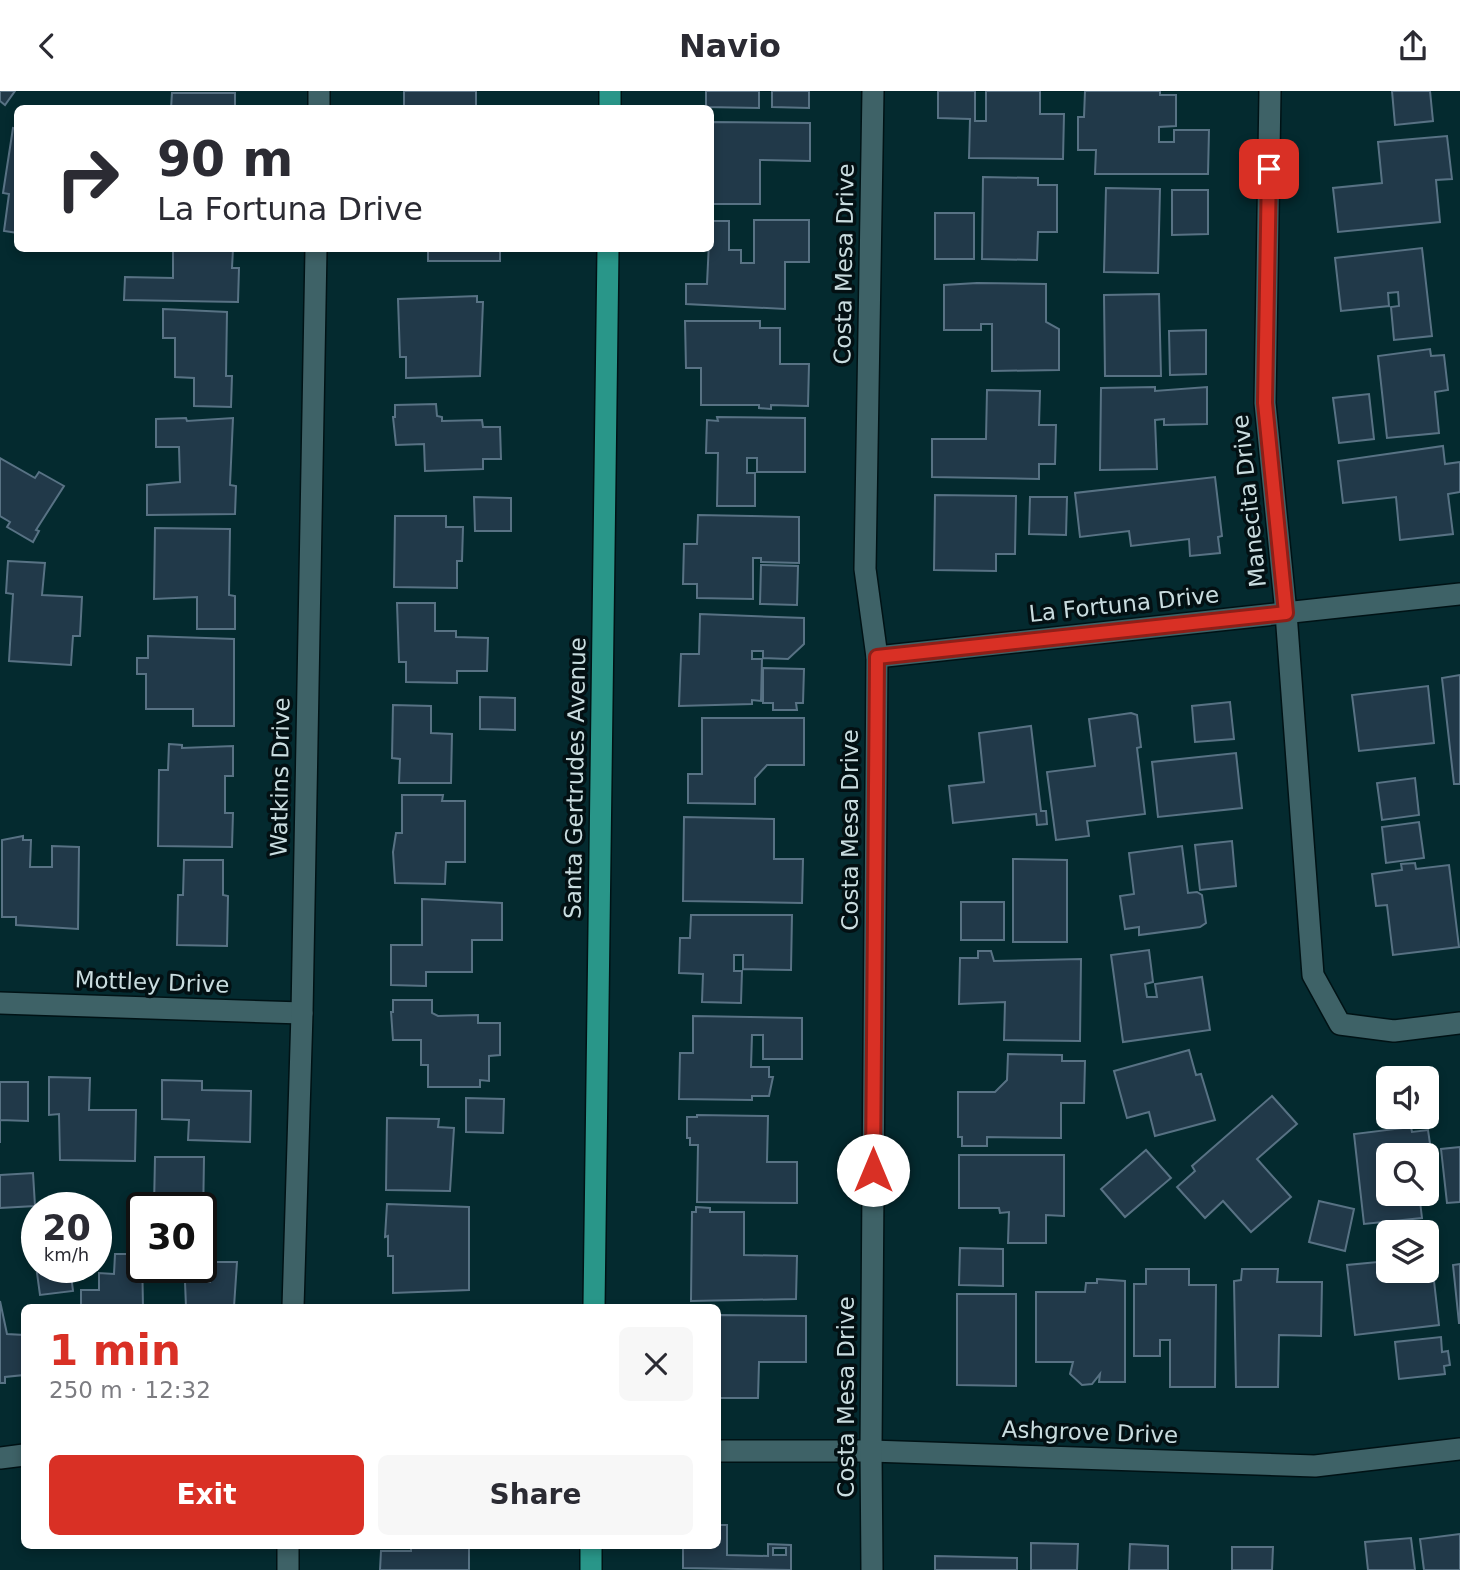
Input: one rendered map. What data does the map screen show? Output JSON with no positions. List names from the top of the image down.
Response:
{
  "streets": {
    "main road": ["Santa Gertrudes Avenue"],
    "street": [
      "Costa Mesa Drive",
      "Manecita Drive",
      "La Fortuna Drive",
      "Watkins Drive",
      "Mottley Drive",
      "Ashgrove Drive"
    ]
  },
  "crossings": [
    ["Costa Mesa Drive", "La Fortuna Drive"],
    ["Costa Mesa Drive", "Ashgrove Drive"],
    ["Manecita Drive", "La Fortuna Drive"],
    ["Watkins Drive", "Mottley Drive"]
  ],
  "page": {
    "header": "Navio",
    "turn": ["90 m", "La Fortuna Drive"],
    "speed": "20 km/h",
    "limit": "30",
    "heading": ["1 min", "250 m · 12:32"],
    "buttons": ["Exit", "Share"]
  }
}
